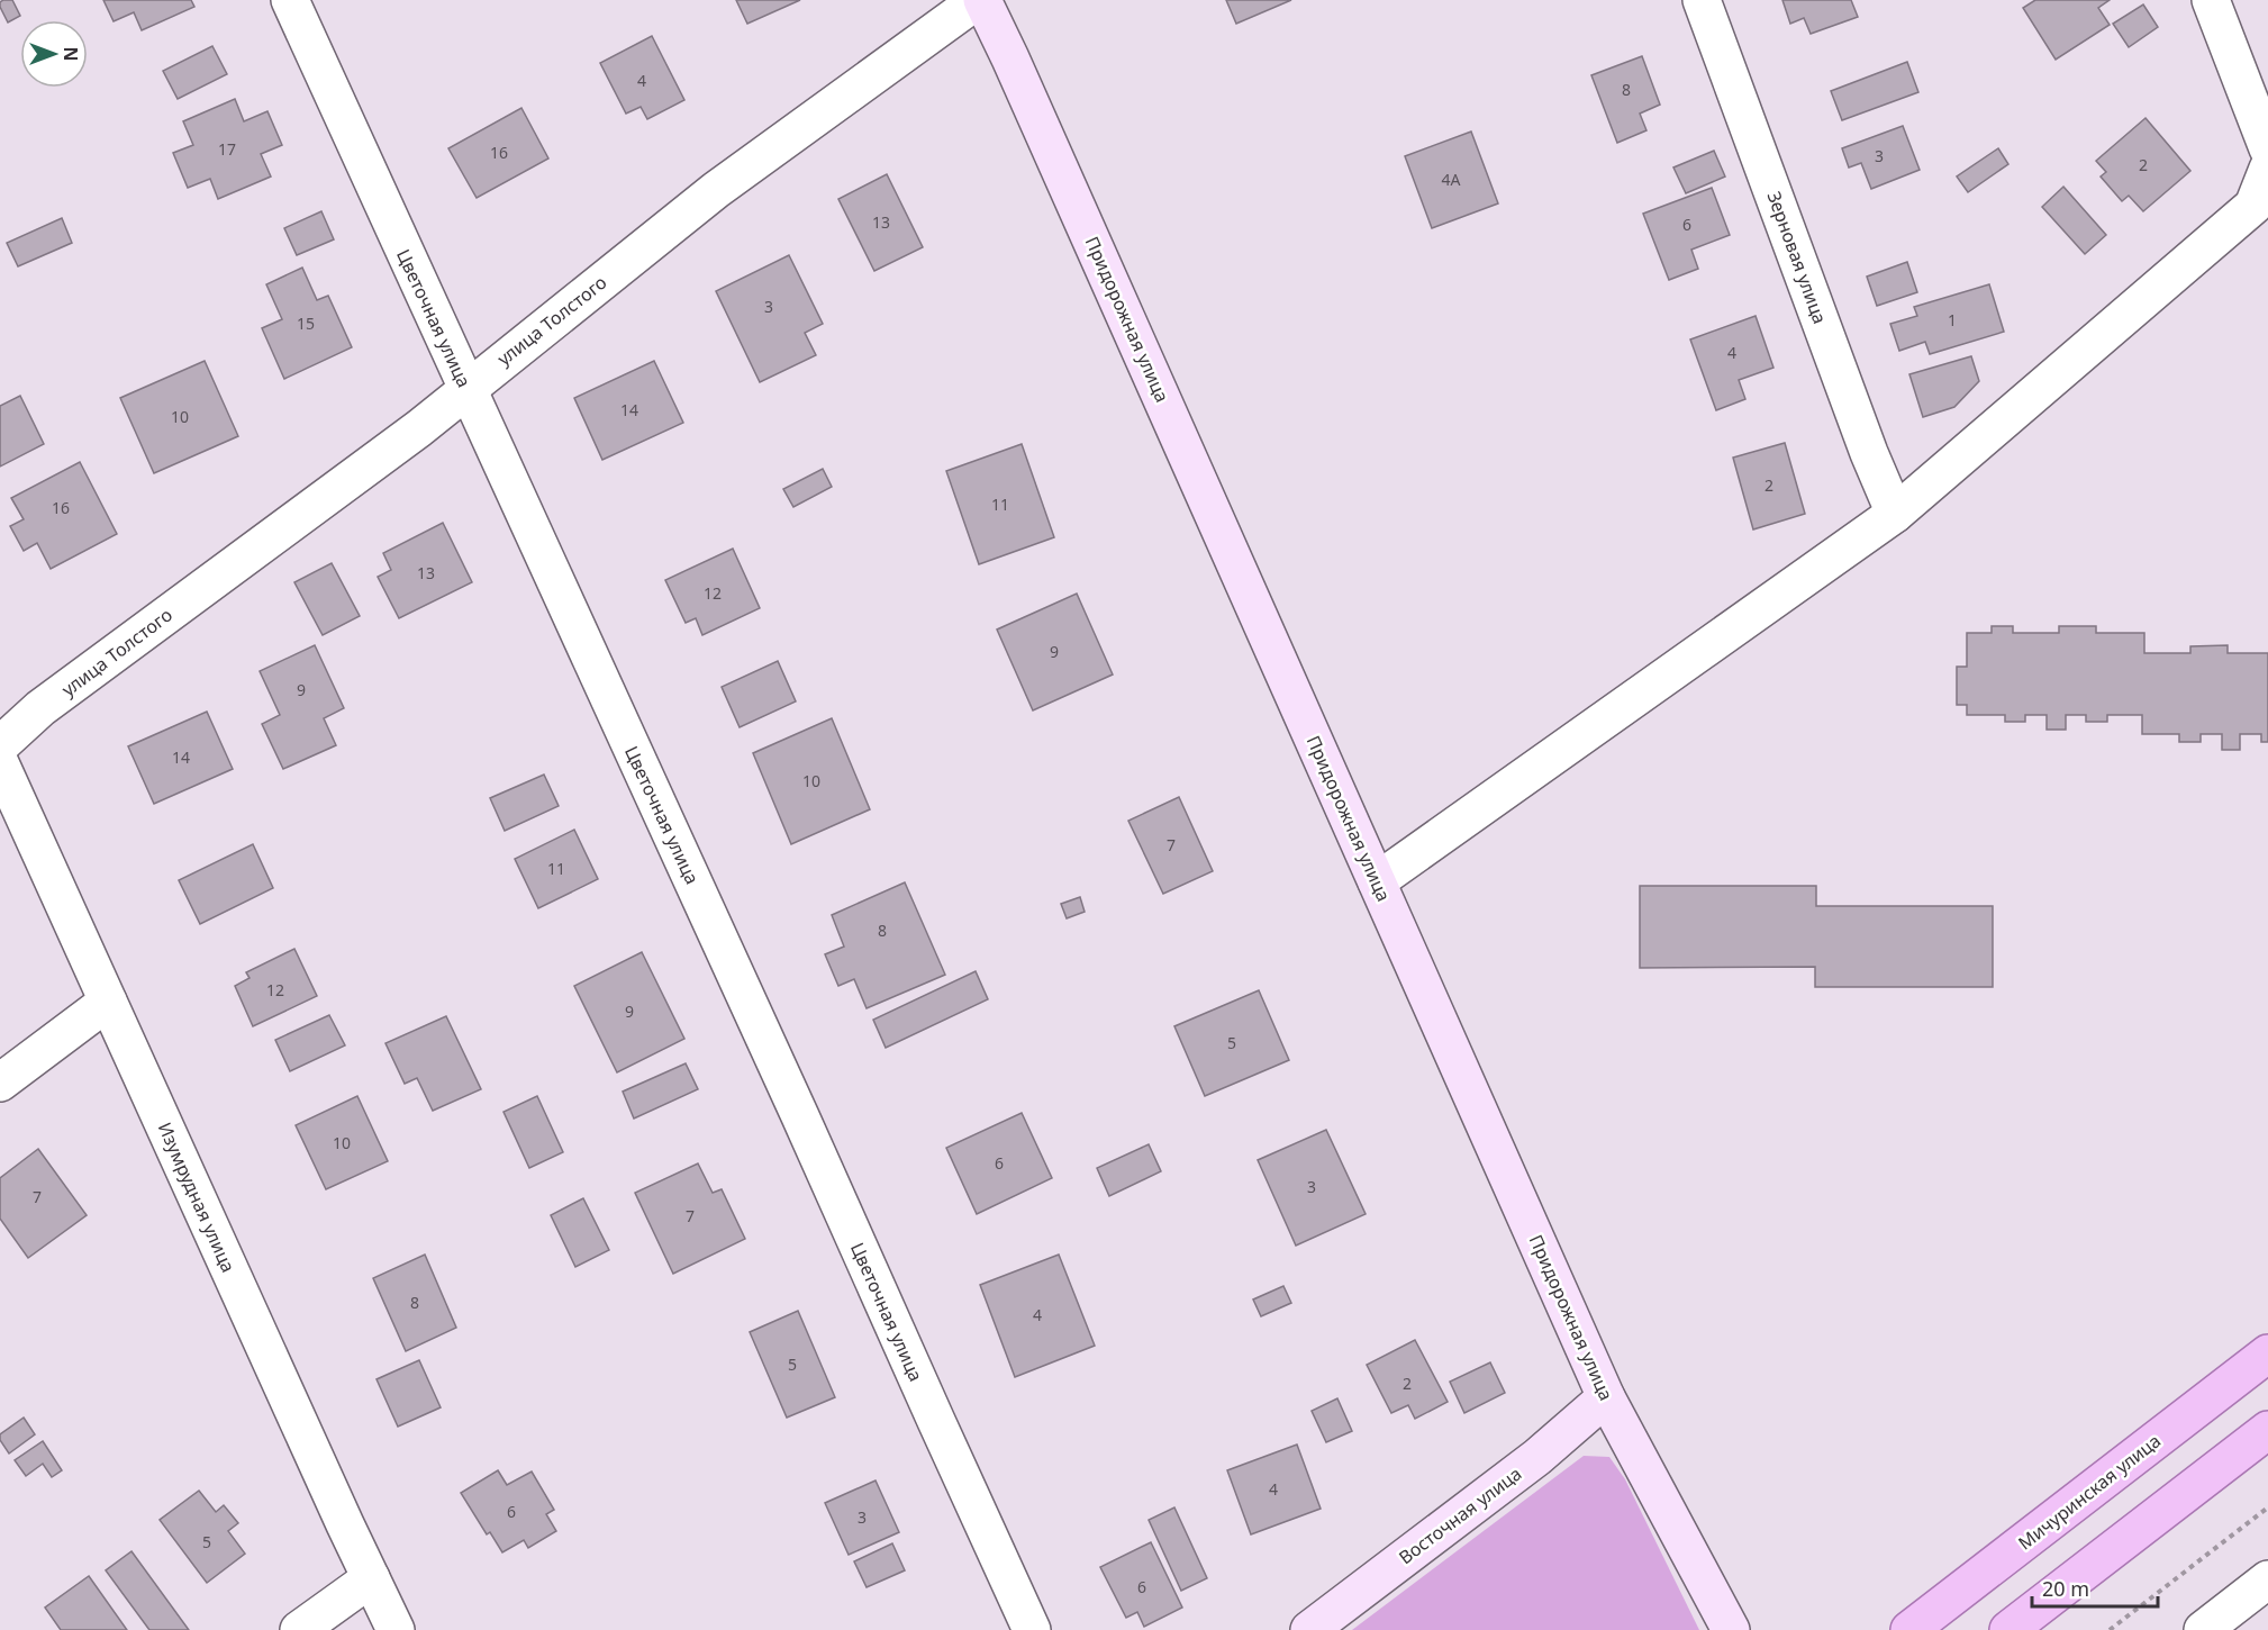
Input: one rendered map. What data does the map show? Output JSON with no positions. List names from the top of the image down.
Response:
{
  "streets": {
    "main road": ["Мичуринская улица"],
    "street": [
      "Зерновая улица",
      "Цветочная улица",
      "Придорожная улица",
      "улица Толстого",
      "Изумрудная улица",
      "Восточная улица"
    ]
  },
  "crossings": [
    ["Цветочная улица", "улица Толстого"],
    ["Придорожная улица", "улица Толстого"],
    ["Придорожная улица", "Восточная улица"]
  ],
  "house_numbers": [
    "4",
    "8",
    "17",
    "16",
    "3",
    "2",
    "4А",
    "13",
    "6",
    "3",
    "1",
    "15",
    "4",
    "14",
    "10",
    "2",
    "11",
    "16",
    "13",
    "12",
    "9",
    "9",
    "14",
    "10",
    "7",
    "11",
    "8",
    "12",
    "9",
    "5",
    "10",
    "6",
    "3",
    "7",
    "7",
    "8",
    "4",
    "5",
    "2",
    "4",
    "6",
    "3",
    "5",
    "6"
  ],
  "scale_bar": "20 m",
  "north": "right"
}
